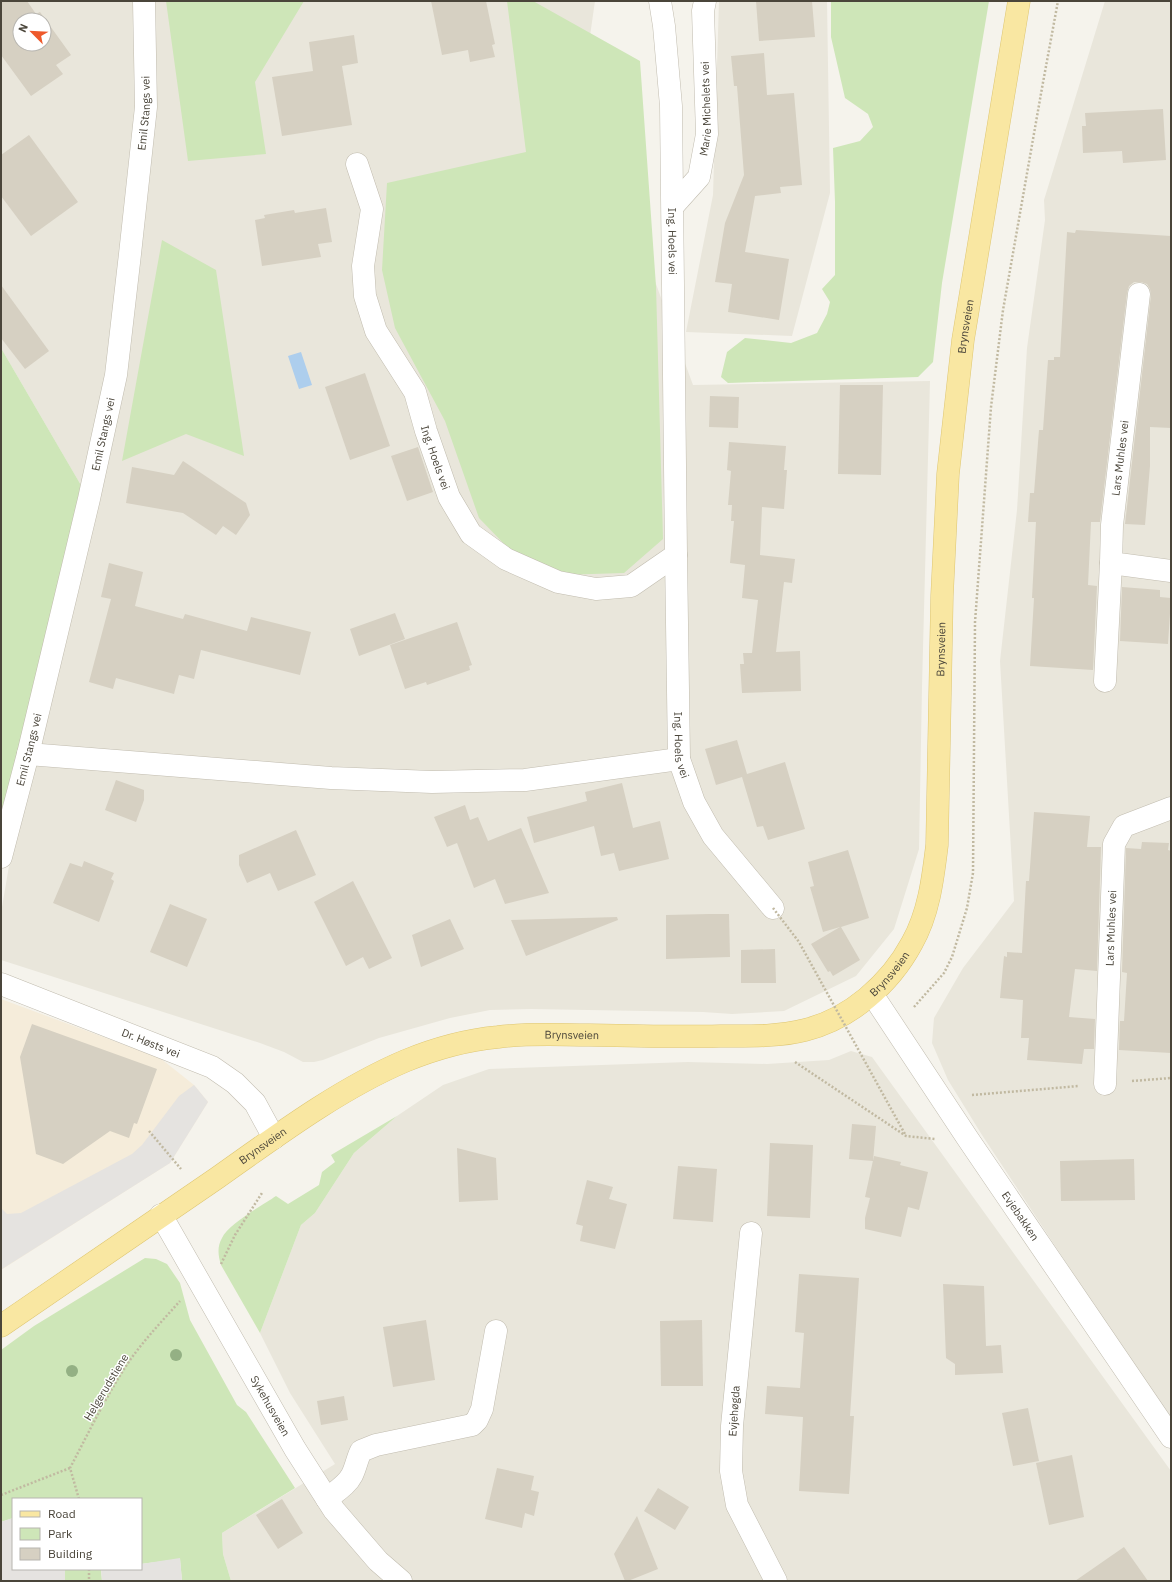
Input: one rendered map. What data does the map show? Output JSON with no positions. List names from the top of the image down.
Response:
{
  "streets": {
    "main road": ["Brynsveien"],
    "street": [
      "Marie Michelets vei",
      "Emil Stangs vei",
      "Ing. Hoels vei",
      "Lars Muhles vei",
      "Dr. Høsts vei",
      "Evjebakken",
      "Sykehusveien",
      "Evjehøgda"
    ],
    "path": ["Helgerudstiene"]
  },
  "crossings": [
    ["Marie Michelets vei", "Ing. Hoels vei"],
    ["Brynsveien", "Dr. Høsts vei"],
    ["Brynsveien", "Evjebakken"],
    ["Brynsveien", "Sykehusveien"]
  ],
  "legend": ["Road", "Park", "Building"],
  "north": "top left"
}
